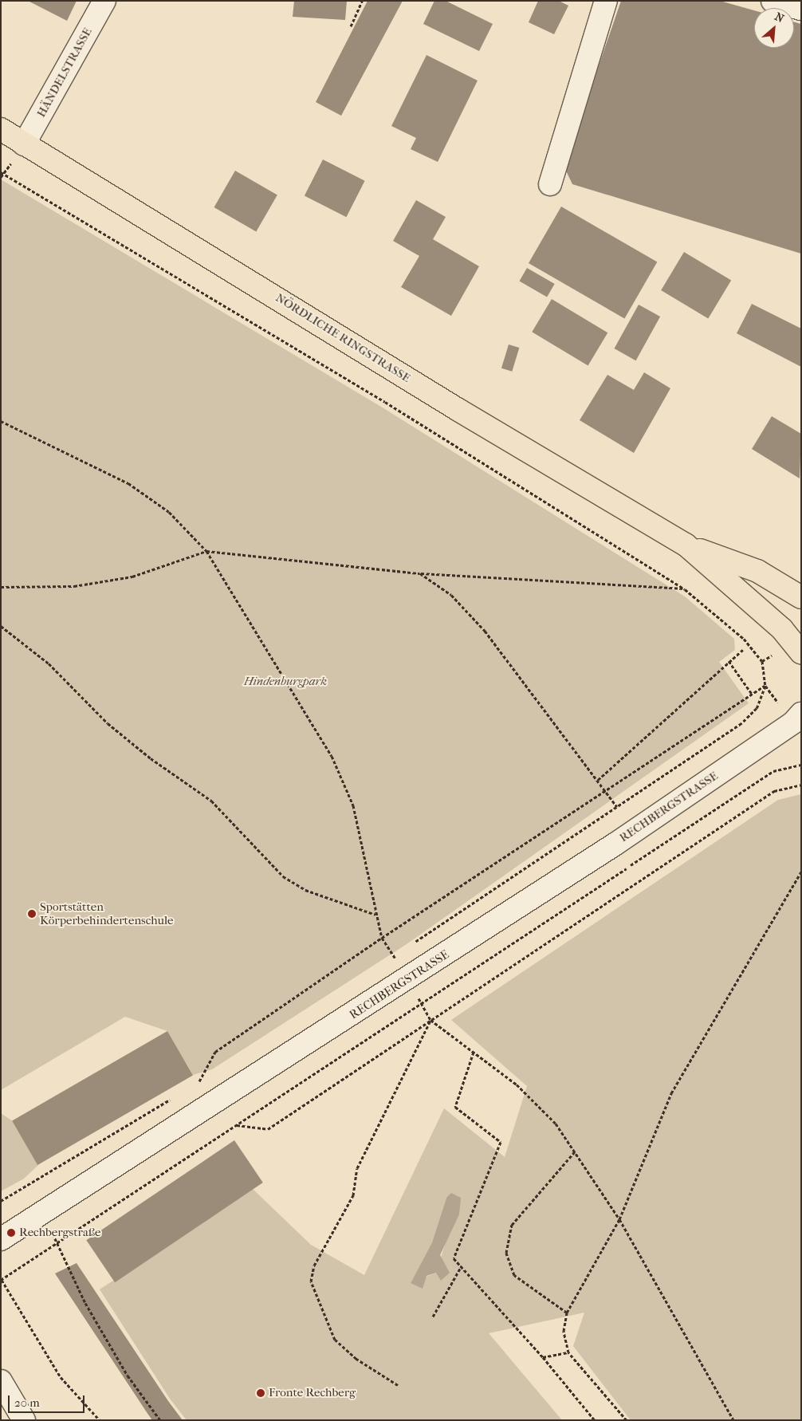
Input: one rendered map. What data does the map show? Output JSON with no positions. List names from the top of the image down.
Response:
{
  "streets": {
    "main road": ["NÖRDLICHE RINGSTRASSE"],
    "street": ["HÄNDELSTRASSE", "RECHBERGSTRASSE"]
  },
  "crossings": [
    ["HÄNDELSTRASSE", "NÖRDLICHE RINGSTRASSE"]
  ],
  "parks": ["Hindenburgpark"],
  "places": ["Sportstätten Körperbehindertenschule", "Rechbergstraße", "Fronte Rechberg"],
  "scale_bar": "20 m",
  "north": "top right"
}
